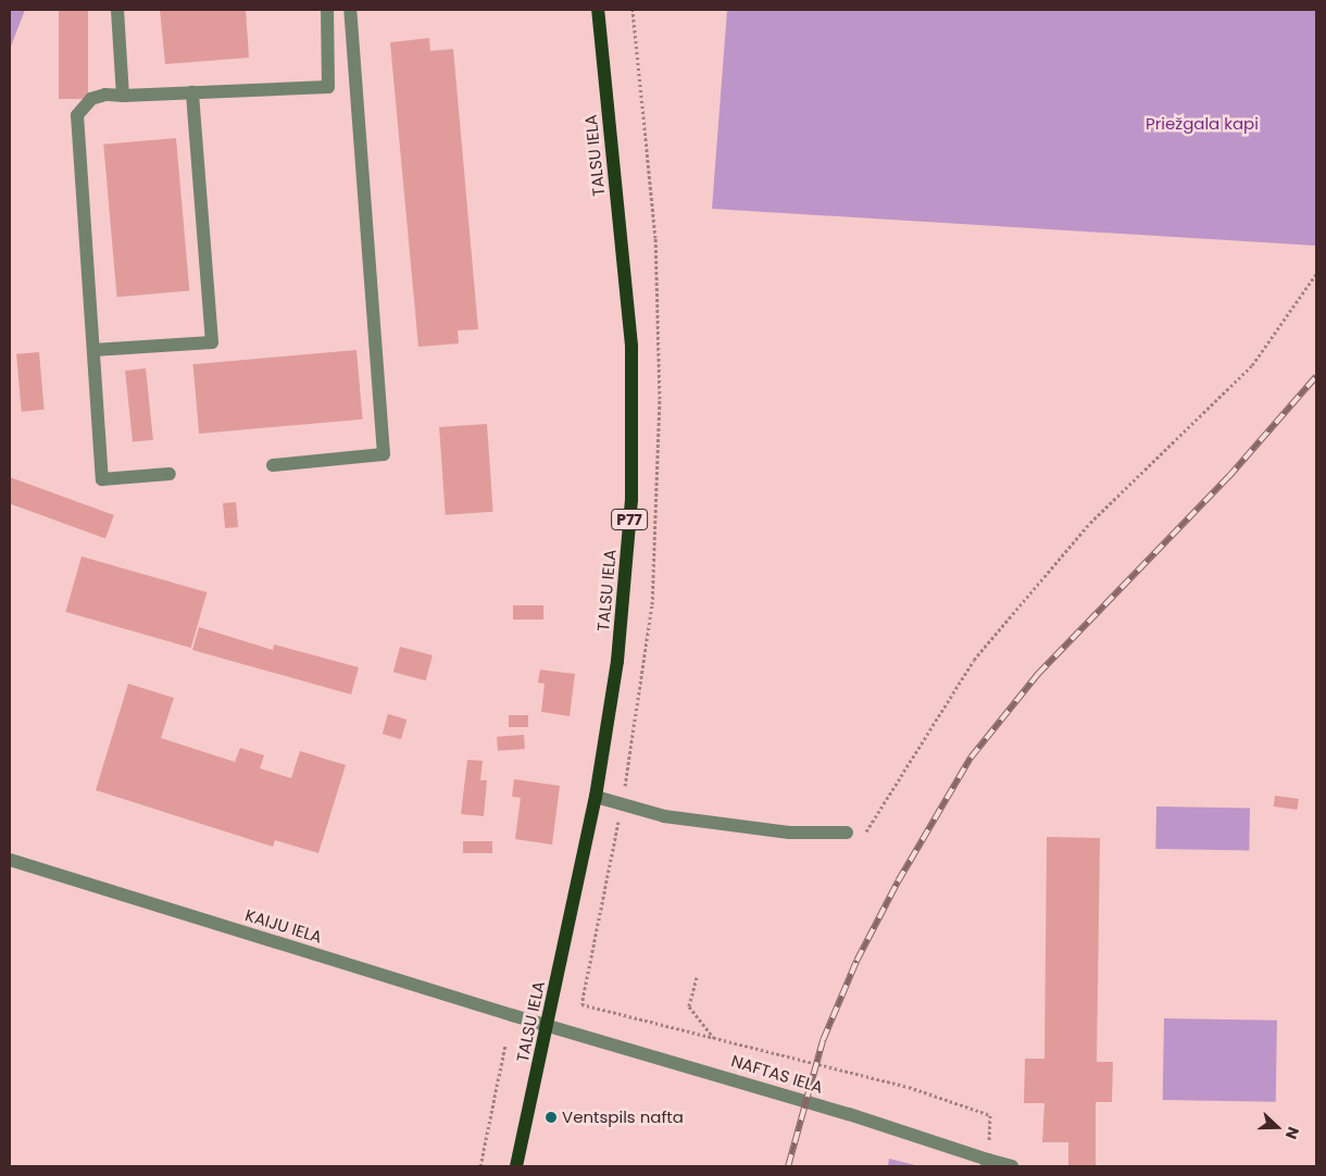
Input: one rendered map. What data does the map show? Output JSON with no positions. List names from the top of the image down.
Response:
{
  "streets": {
    "main road": ["TALSU IELA", "P77"],
    "street": ["KAIJU IELA", "NAFTAS IELA"]
  },
  "crossings": [
    ["TALSU IELA", "KAIJU IELA"],
    ["TALSU IELA", "NAFTAS IELA"],
    ["KAIJU IELA", "NAFTAS IELA"]
  ],
  "parks": ["Priežgala kapi"],
  "places": ["Ventspils nafta"],
  "north": "right"
}
